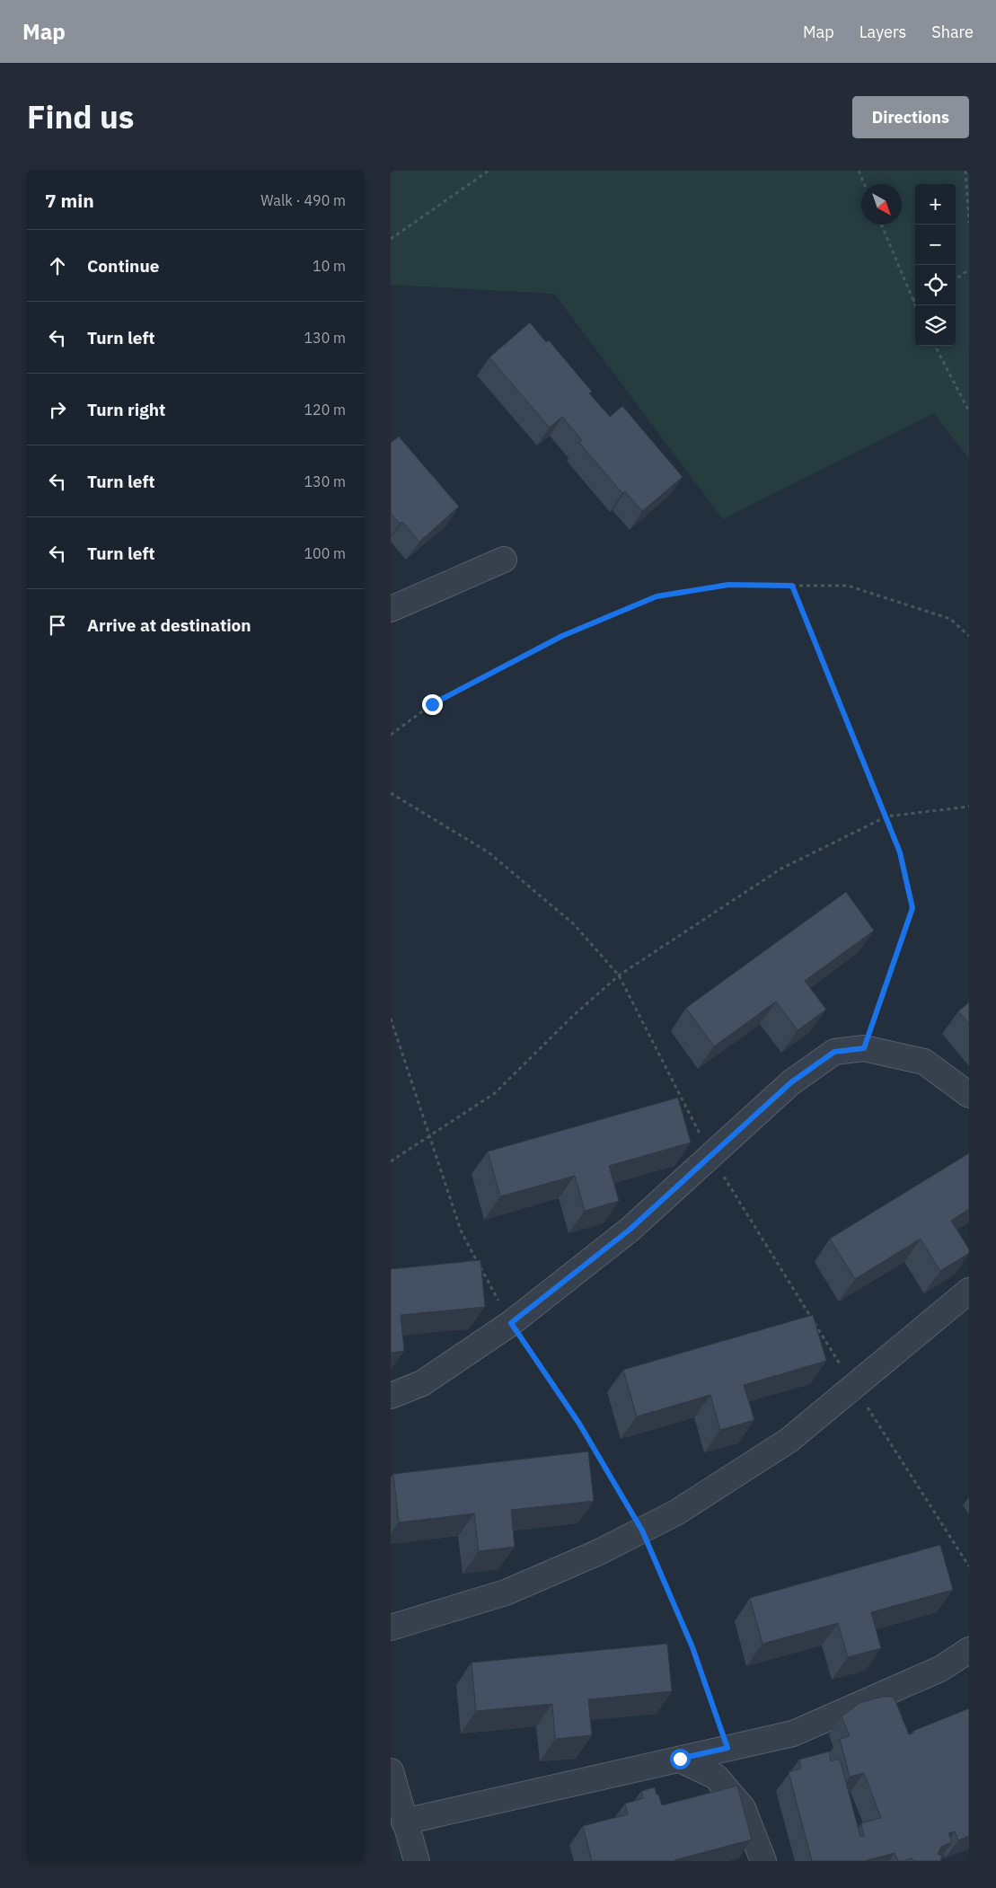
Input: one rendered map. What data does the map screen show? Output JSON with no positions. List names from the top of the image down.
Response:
{
  "north": "bottom right",
  "page": {
    "header": "Map",
    "nav": ["Map", "Layers", "Share"],
    "title": "Find us",
    "buttons": "Directions",
    "heading": ["7 min", "Walk · 490 m"],
    "map_buttons": ["+", "−"],
    "list": [
      ["Continue", "10 m"],
      ["Turn left", "130 m"],
      ["Turn right", "120 m"],
      ["Turn left", "130 m"],
      ["Turn left", "100 m"],
      "Arrive at destination"
    ]
  }
}
